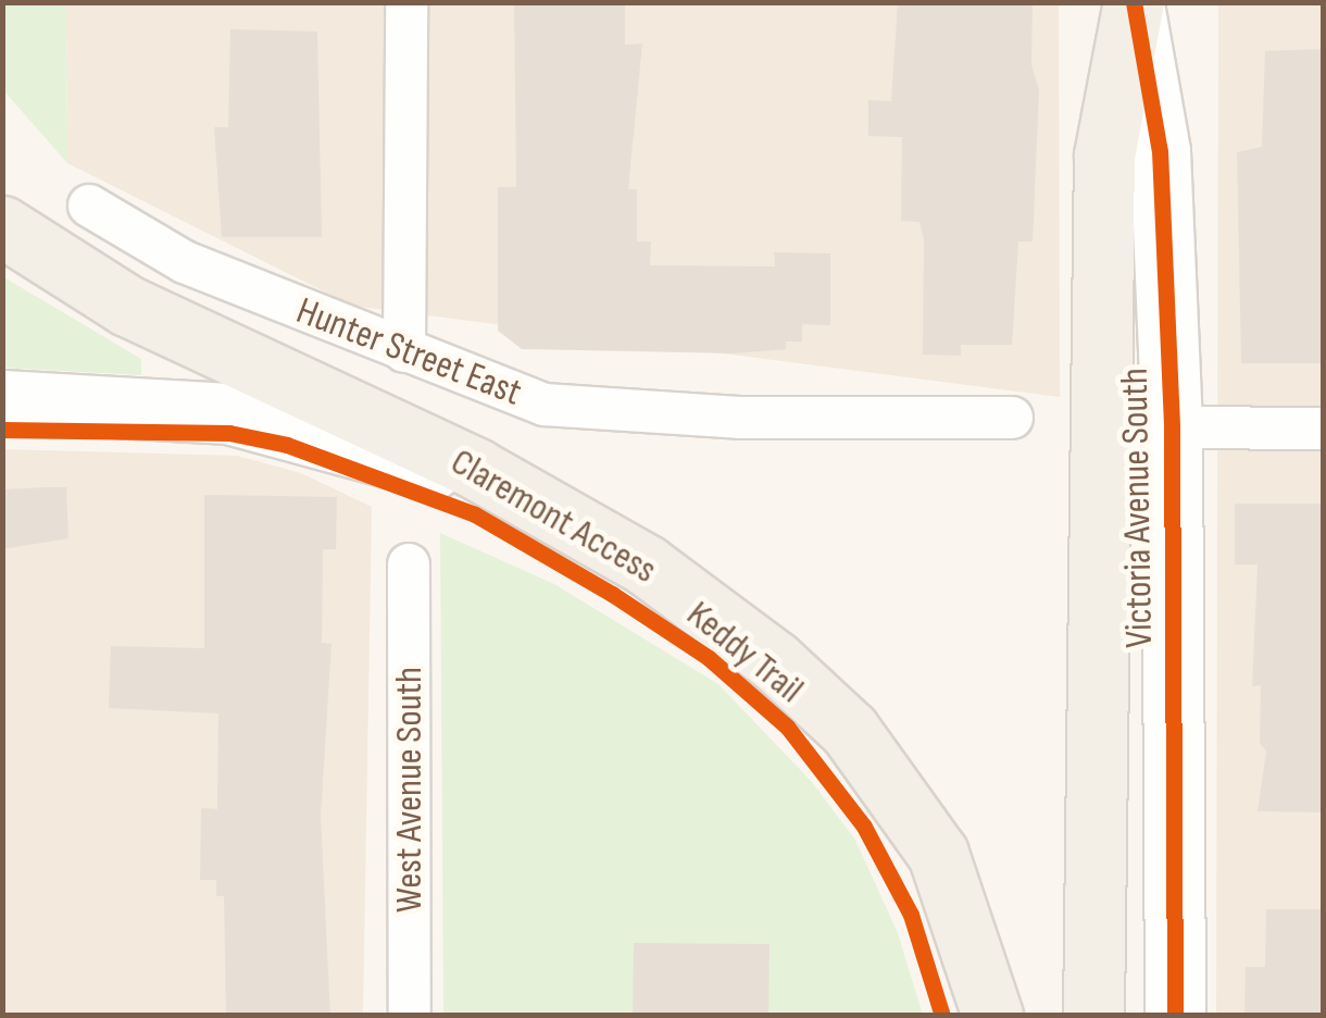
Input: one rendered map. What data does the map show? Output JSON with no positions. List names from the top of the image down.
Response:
{
  "streets": {
    "main road": ["Claremont Access"],
    "street": ["Hunter Street East", "Victoria Avenue South", "West Avenue South"],
    "cycle path": ["Keddy Trail"]
  }
}
